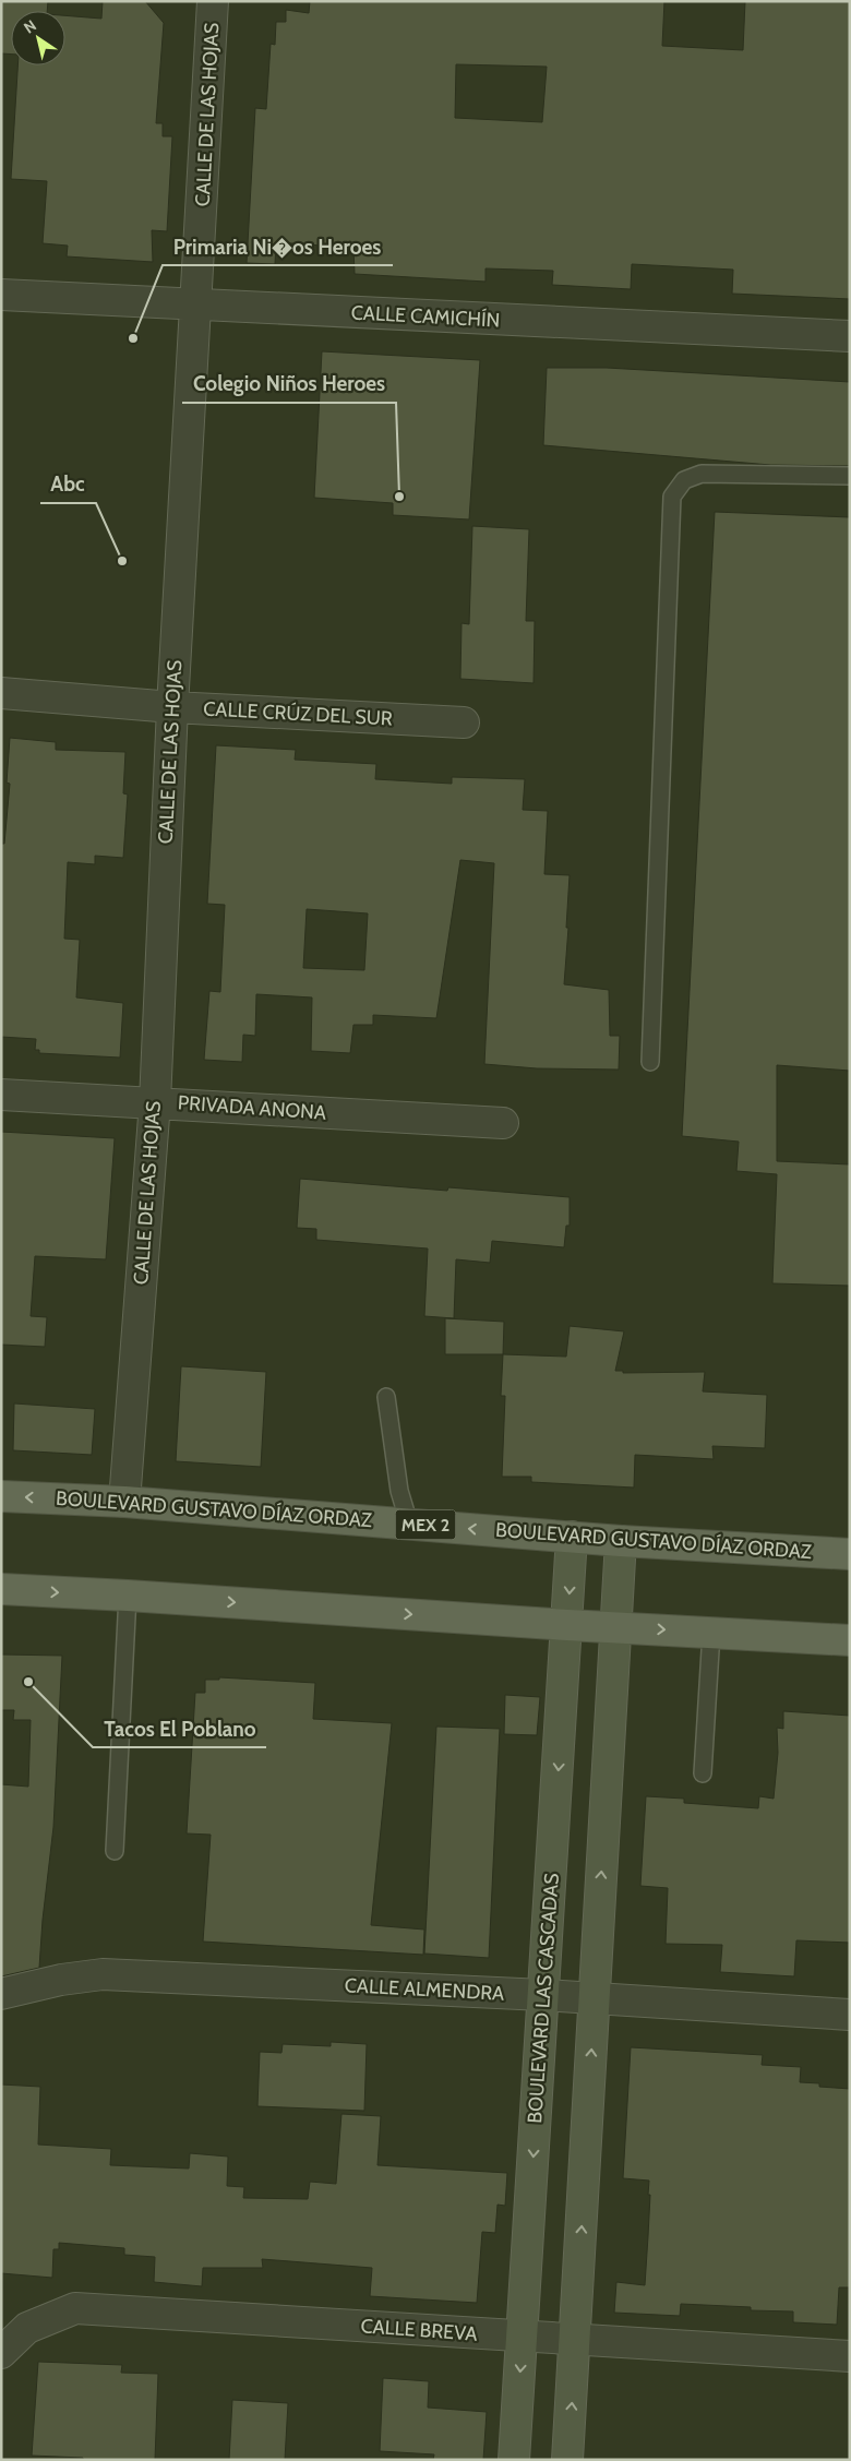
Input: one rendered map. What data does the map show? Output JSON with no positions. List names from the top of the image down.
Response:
{
  "streets": {
    "main road": ["BOULEVARD GUSTAVO DÍAZ ORDAZ", "MEX 2"],
    "street": [
      "CALLE DE LAS HOJAS",
      "CALLE CAMICHÍN",
      "CALLE CRÚZ DEL SUR",
      "PRIVADA ANONA",
      "CALLE ALMENDRA",
      "BOULEVARD LAS CASCADAS",
      "CALLE BREVA"
    ]
  },
  "crossings": [
    ["CALLE DE LAS HOJAS", "CALLE CAMICHÍN"],
    ["CALLE DE LAS HOJAS", "CALLE CRÚZ DEL SUR"],
    ["CALLE DE LAS HOJAS", "PRIVADA ANONA"],
    ["CALLE DE LAS HOJAS", "BOULEVARD GUSTAVO DÍAZ ORDAZ"],
    ["BOULEVARD GUSTAVO DÍAZ ORDAZ", "BOULEVARD LAS CASCADAS"],
    ["CALLE ALMENDRA", "BOULEVARD LAS CASCADAS"],
    ["BOULEVARD LAS CASCADAS", "CALLE BREVA"]
  ],
  "places": [
    "Primaria Ni�os Heroes",
    "Colegio Niños Heroes",
    "Abc",
    "Tacos El Poblano"
  ],
  "north": "top left"
}
